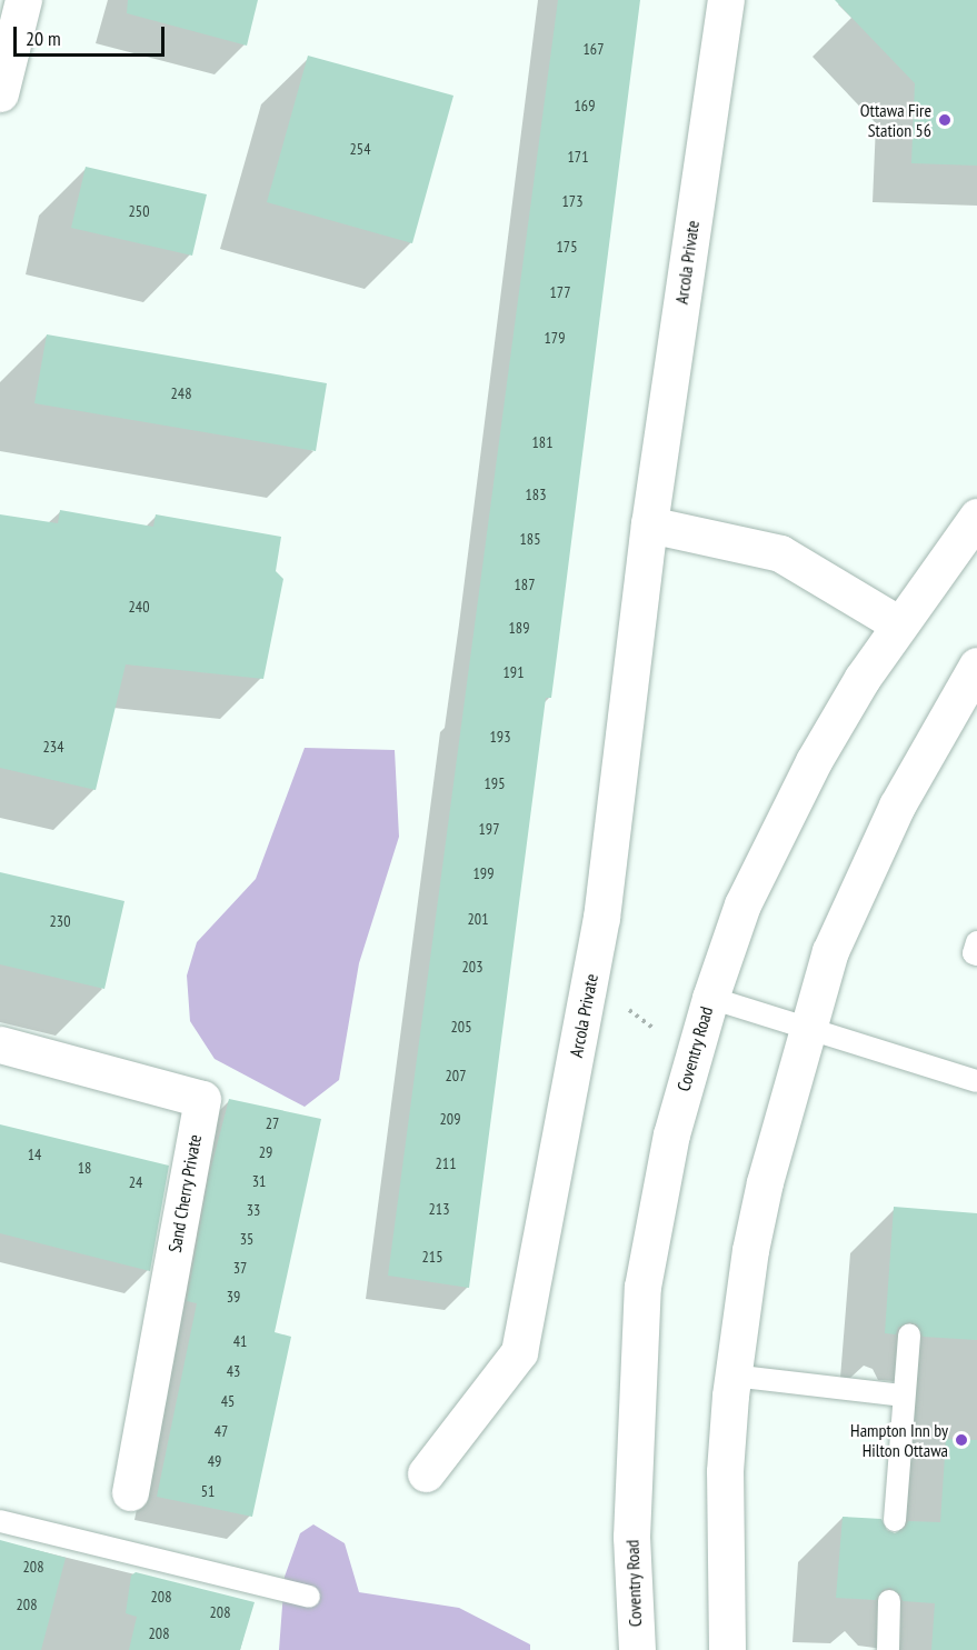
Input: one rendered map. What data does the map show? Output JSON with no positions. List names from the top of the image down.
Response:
{
  "streets": {
    "street": ["Arcola Private", "Coventry Road", "Sand Cherry Private"]
  },
  "places": ["Ottawa Fire Station 56", "Hampton Inn by Hilton Ottawa"],
  "house_numbers": [
    "167",
    "169",
    "254",
    "171",
    "173",
    "250",
    "175",
    "177",
    "179",
    "248",
    "181",
    "183",
    "185",
    "187",
    "240",
    "189",
    "191",
    "193",
    "234",
    "195",
    "197",
    "199",
    "201",
    "230",
    "203",
    "205",
    "207",
    "209",
    "27",
    "29",
    "14",
    "211",
    "18",
    "31",
    "24",
    "213",
    "33",
    "35",
    "215",
    "37",
    "39",
    "41",
    "43",
    "45",
    "47",
    "49",
    "51",
    "208",
    "208",
    "208",
    "208",
    "208"
  ],
  "scale_bar": "20 m"
}
